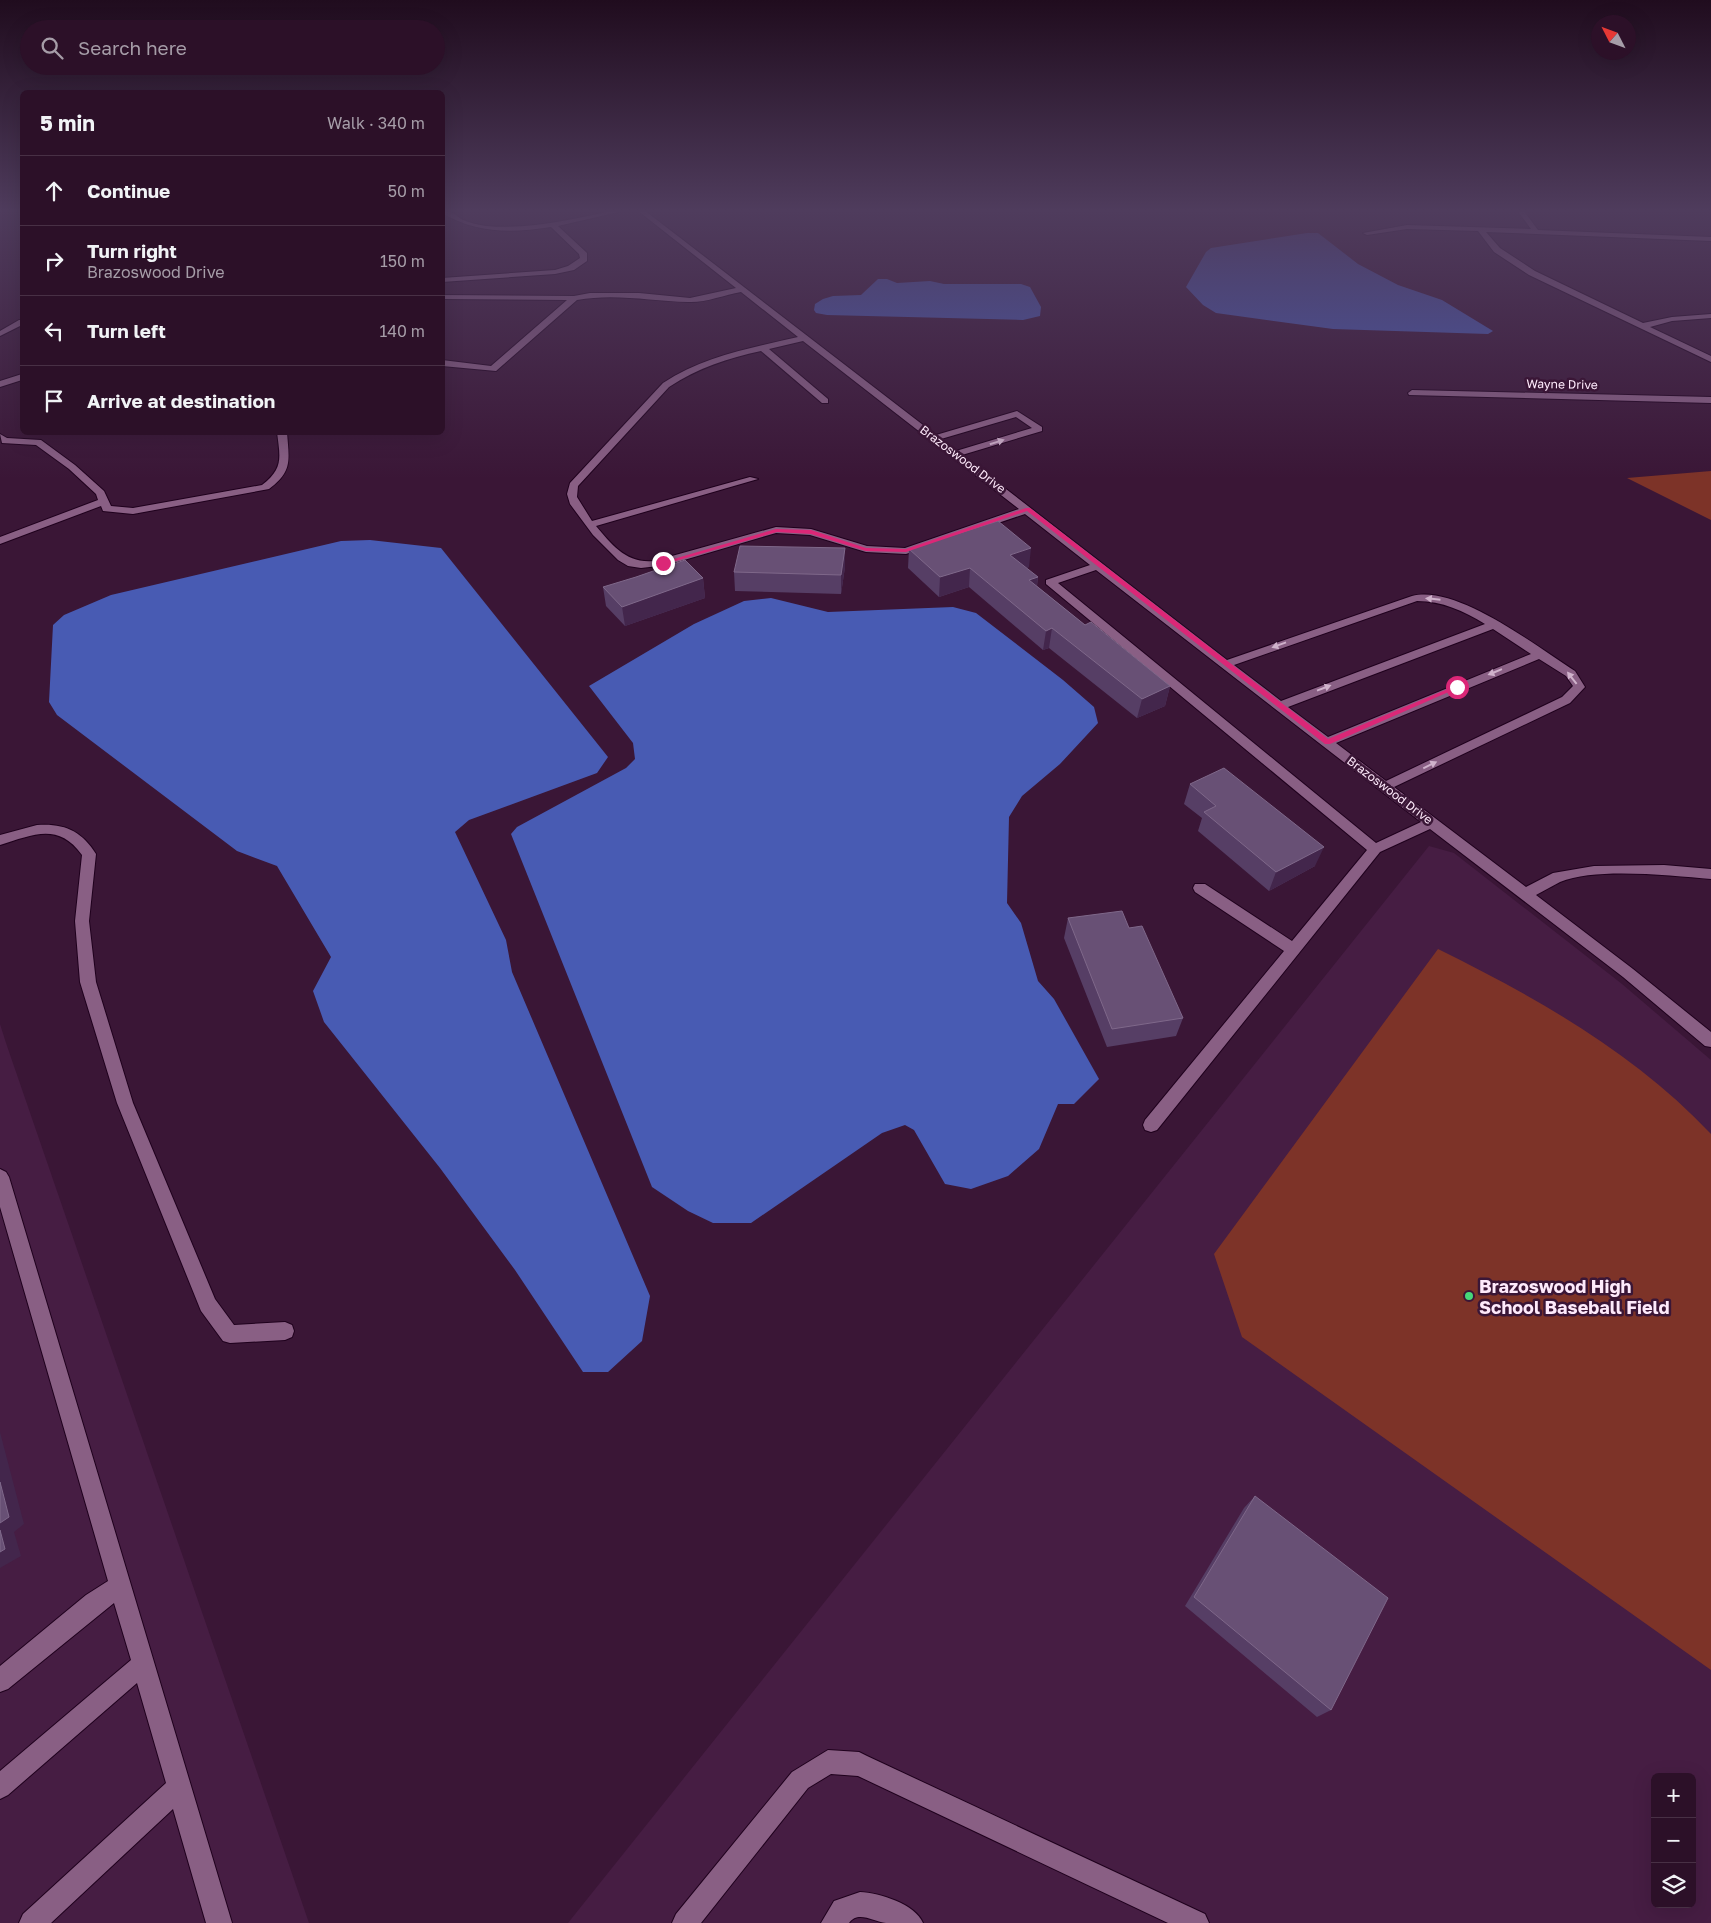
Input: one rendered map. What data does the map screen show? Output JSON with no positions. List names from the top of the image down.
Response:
{
  "streets": {
    "street": ["Wayne Drive", "Brazoswood Drive"]
  },
  "places": ["Brazoswood High School Baseball Field"],
  "north": "top left",
  "page": {
    "search": "Search here",
    "heading": ["5 min", "Walk · 340 m"],
    "list": [
      ["Continue", "50 m"],
      ["Turn right", "Brazoswood Drive", "150 m"],
      ["Turn left", "140 m"],
      "Arrive at destination"
    ],
    "map_buttons": ["+", "−"]
  }
}
